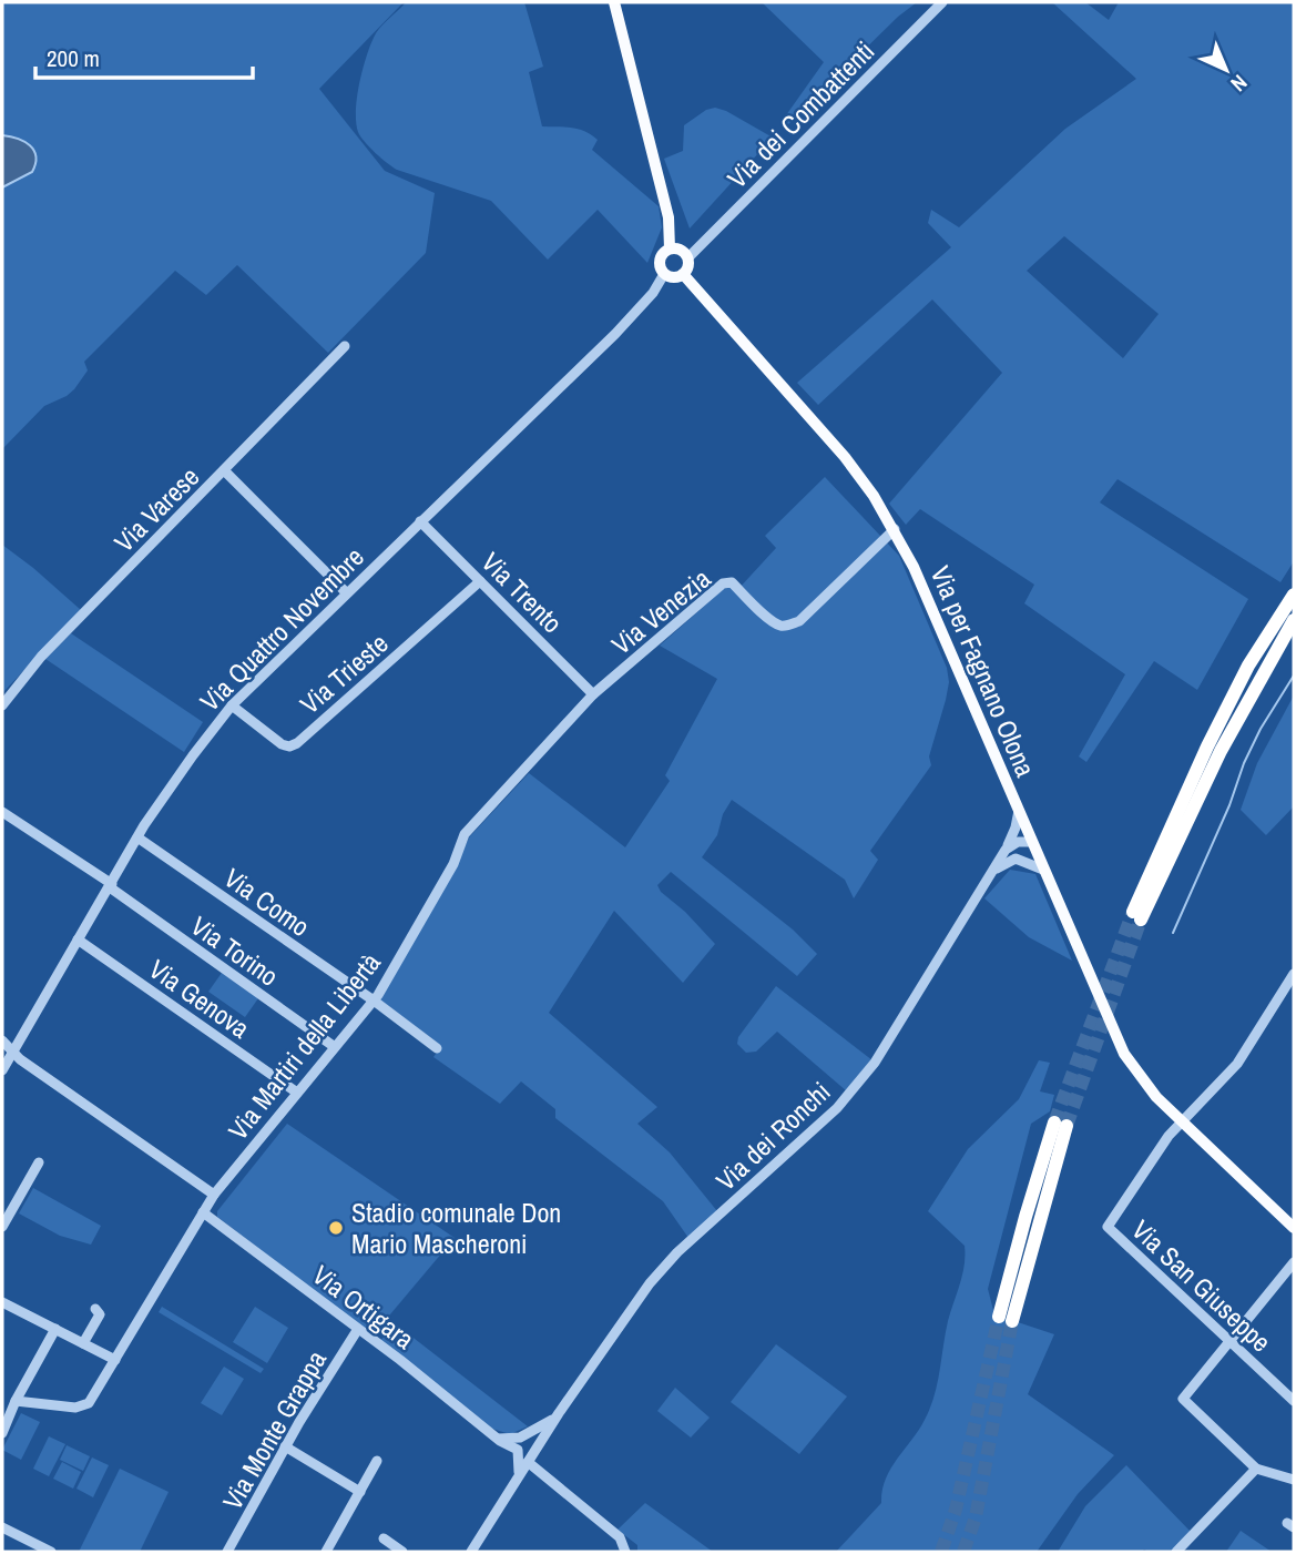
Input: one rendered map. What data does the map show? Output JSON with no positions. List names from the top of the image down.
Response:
{
  "streets": {
    "main road": ["Via per Fagnano Olona"],
    "street": [
      "Via dei Combattenti",
      "Via Varese",
      "Via Trento",
      "Via Venezia",
      "Via Quattro Novembre",
      "Via Trieste",
      "Via Como",
      "Via Torino",
      "Via Genova",
      "Via Martiri della Libertà",
      "Via dei Ronchi",
      "Via San Giuseppe",
      "Via Ortigara",
      "Via Monte Grappa"
    ]
  },
  "crossings": [
    ["Via dei Combattenti", "Via Quattro Novembre"],
    ["Via dei Combattenti", "Via per Fagnano Olona"],
    ["Via Trento", "Via Venezia"],
    ["Via Trento", "Via Quattro Novembre"],
    ["Via Trento", "Via Trieste"],
    ["Via Trento", "Via Martiri della Libertà"],
    ["Via Venezia", "Via per Fagnano Olona"],
    ["Via Venezia", "Via Martiri della Libertà"],
    ["Via Quattro Novembre", "Via per Fagnano Olona"],
    ["Via Quattro Novembre", "Via Trieste"],
    ["Via Quattro Novembre", "Via Como"],
    ["Via Quattro Novembre", "Via Torino"],
    ["Via Quattro Novembre", "Via Genova"],
    ["Via per Fagnano Olona", "Via dei Ronchi"],
    ["Via per Fagnano Olona", "Via San Giuseppe"],
    ["Via Como", "Via Martiri della Libertà"],
    ["Via Torino", "Via Martiri della Libertà"],
    ["Via Genova", "Via Martiri della Libertà"],
    ["Via Martiri della Libertà", "Via Ortigara"],
    ["Via dei Ronchi", "Via Ortigara"],
    ["Via Ortigara", "Via Monte Grappa"]
  ],
  "places": ["Stadio comunale Don Mario Mascheroni"],
  "scale_bar": "200 m",
  "north": "bottom right"
}
